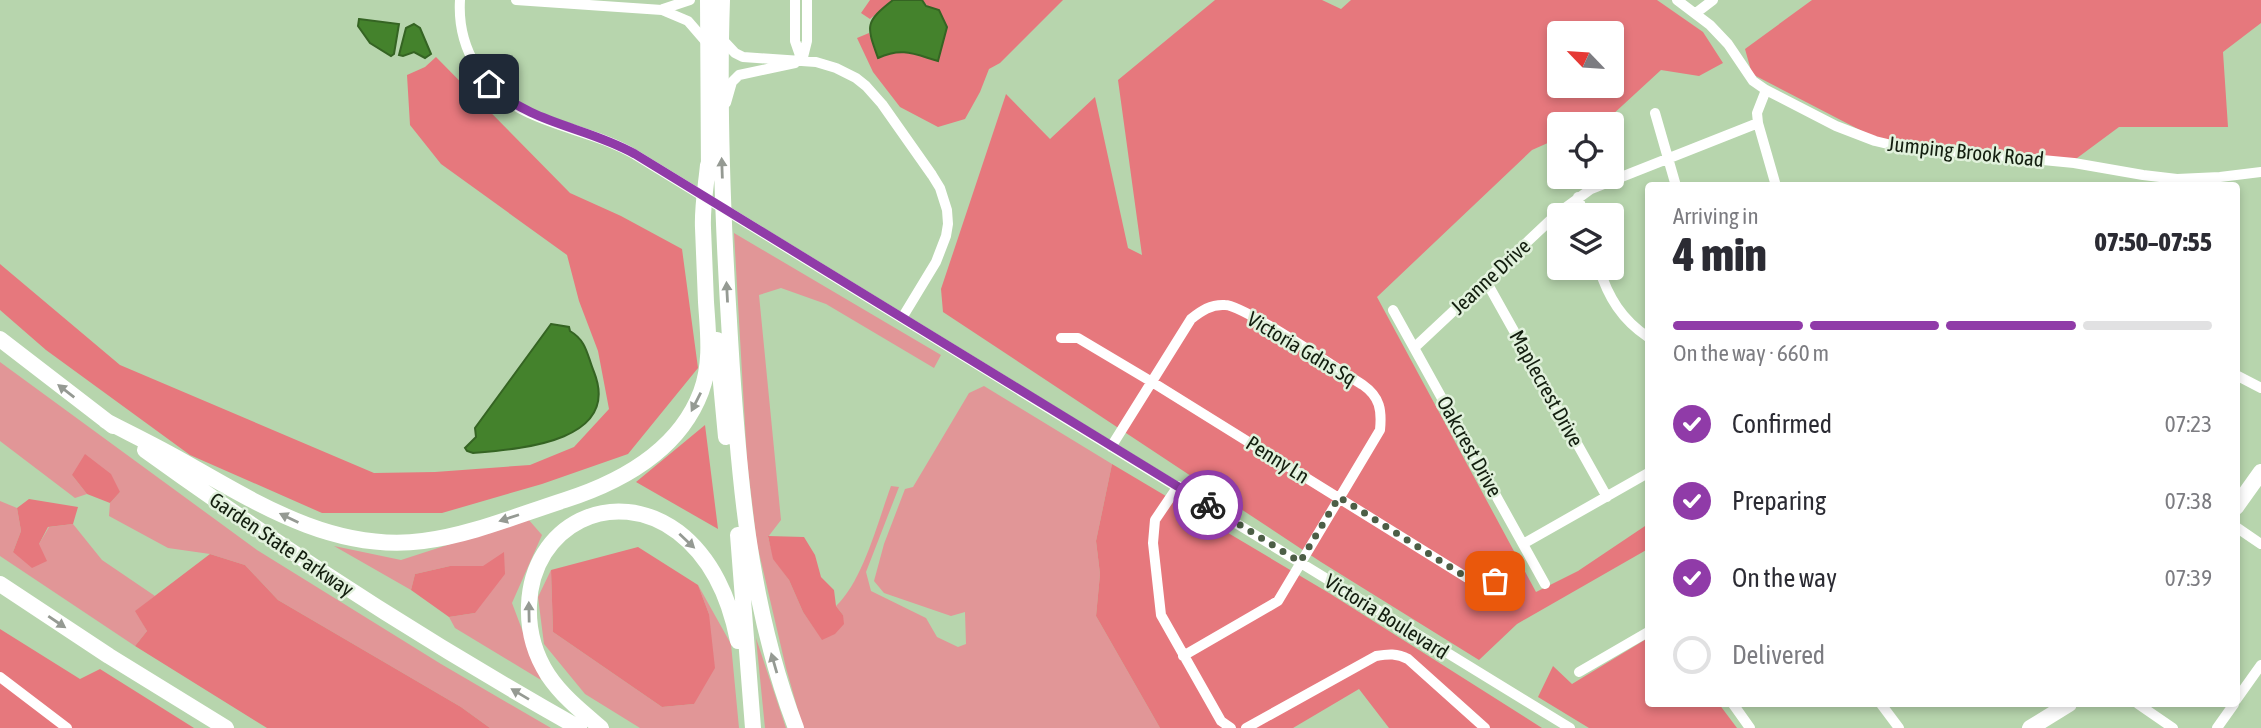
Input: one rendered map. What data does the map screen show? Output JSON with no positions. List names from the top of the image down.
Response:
{
  "streets": {
    "highway": ["Garden State Parkway"],
    "street": [
      "Jumping Brook Road",
      "Jeanne Drive",
      "Victoria Gdns Sq",
      "Maplecrest Drive",
      "Oakcrest Drive",
      "Penny Ln",
      "Victoria Boulevard"
    ]
  },
  "crossings": [
    ["Jeanne Drive", "Maplecrest Drive"],
    ["Jeanne Drive", "Oakcrest Drive"],
    ["Victoria Gdns Sq", "Penny Ln"],
    ["Victoria Gdns Sq", "Victoria Boulevard"]
  ],
  "one_way": ["Garden State Parkway"],
  "north": "top left",
  "page": {
    "heading": ["4 min", "Arriving in", "07:50–07:55"],
    "bar": "On the way · 660 m",
    "list": [
      ["Confirmed", "07:23"],
      ["Preparing", "07:38"],
      ["On the way", "07:39"],
      "Delivered"
    ]
  }
}
